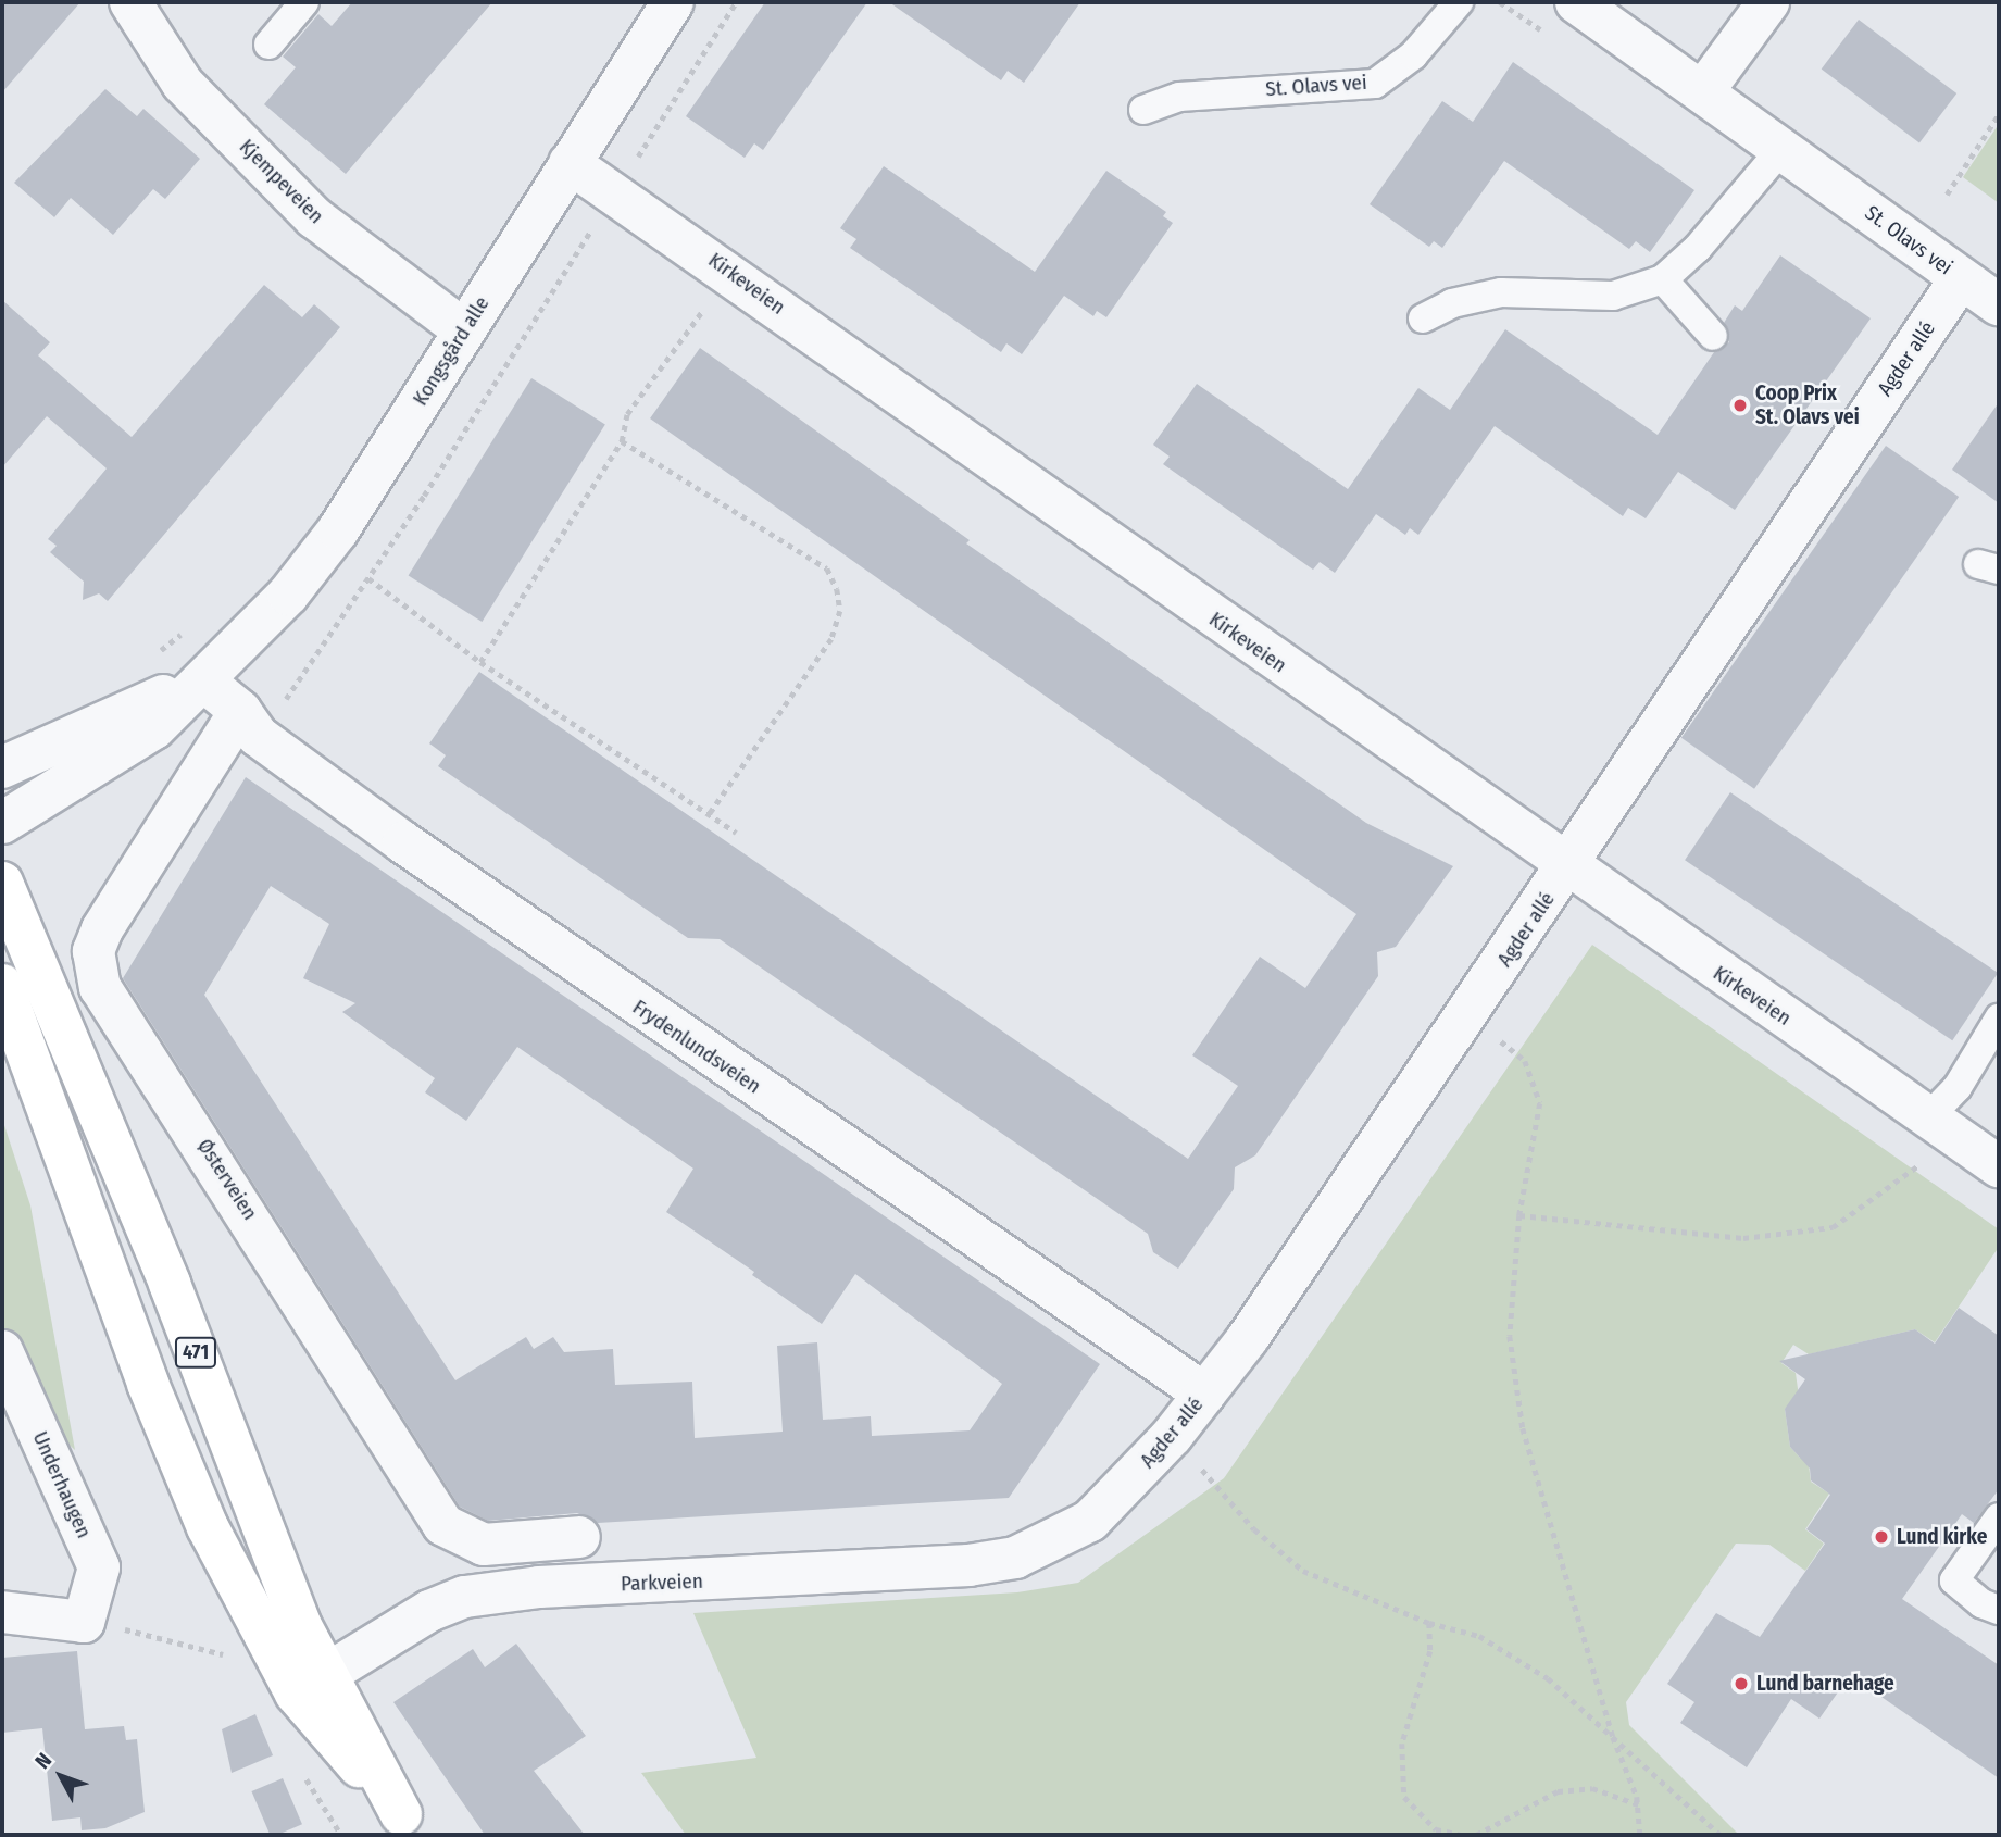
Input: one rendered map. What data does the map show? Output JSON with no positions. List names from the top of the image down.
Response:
{
  "streets": {
    "main road": ["471"],
    "street": [
      "St. Olavs vei",
      "Kjempeveien",
      "Kirkeveien",
      "Kongsgård alle",
      "Agder allé",
      "Frydenlundsveien",
      "Østerveien",
      "Underhaugen",
      "Parkveien"
    ]
  },
  "crossings": [
    ["St. Olavs vei", "Agder allé"],
    ["Kjempeveien", "Kongsgård alle"],
    ["Kirkeveien", "Kongsgård alle"],
    ["Kirkeveien", "Agder allé"],
    ["Kongsgård alle", "Frydenlundsveien"],
    ["Agder allé", "Frydenlundsveien"],
    ["Agder allé", "Parkveien"],
    ["Frydenlundsveien", "Østerveien"],
    ["471", "Parkveien"]
  ],
  "places": ["Coop Prix St. Olavs vei", "Lund kirke", "Lund barnehage"],
  "north": "top left"
}
